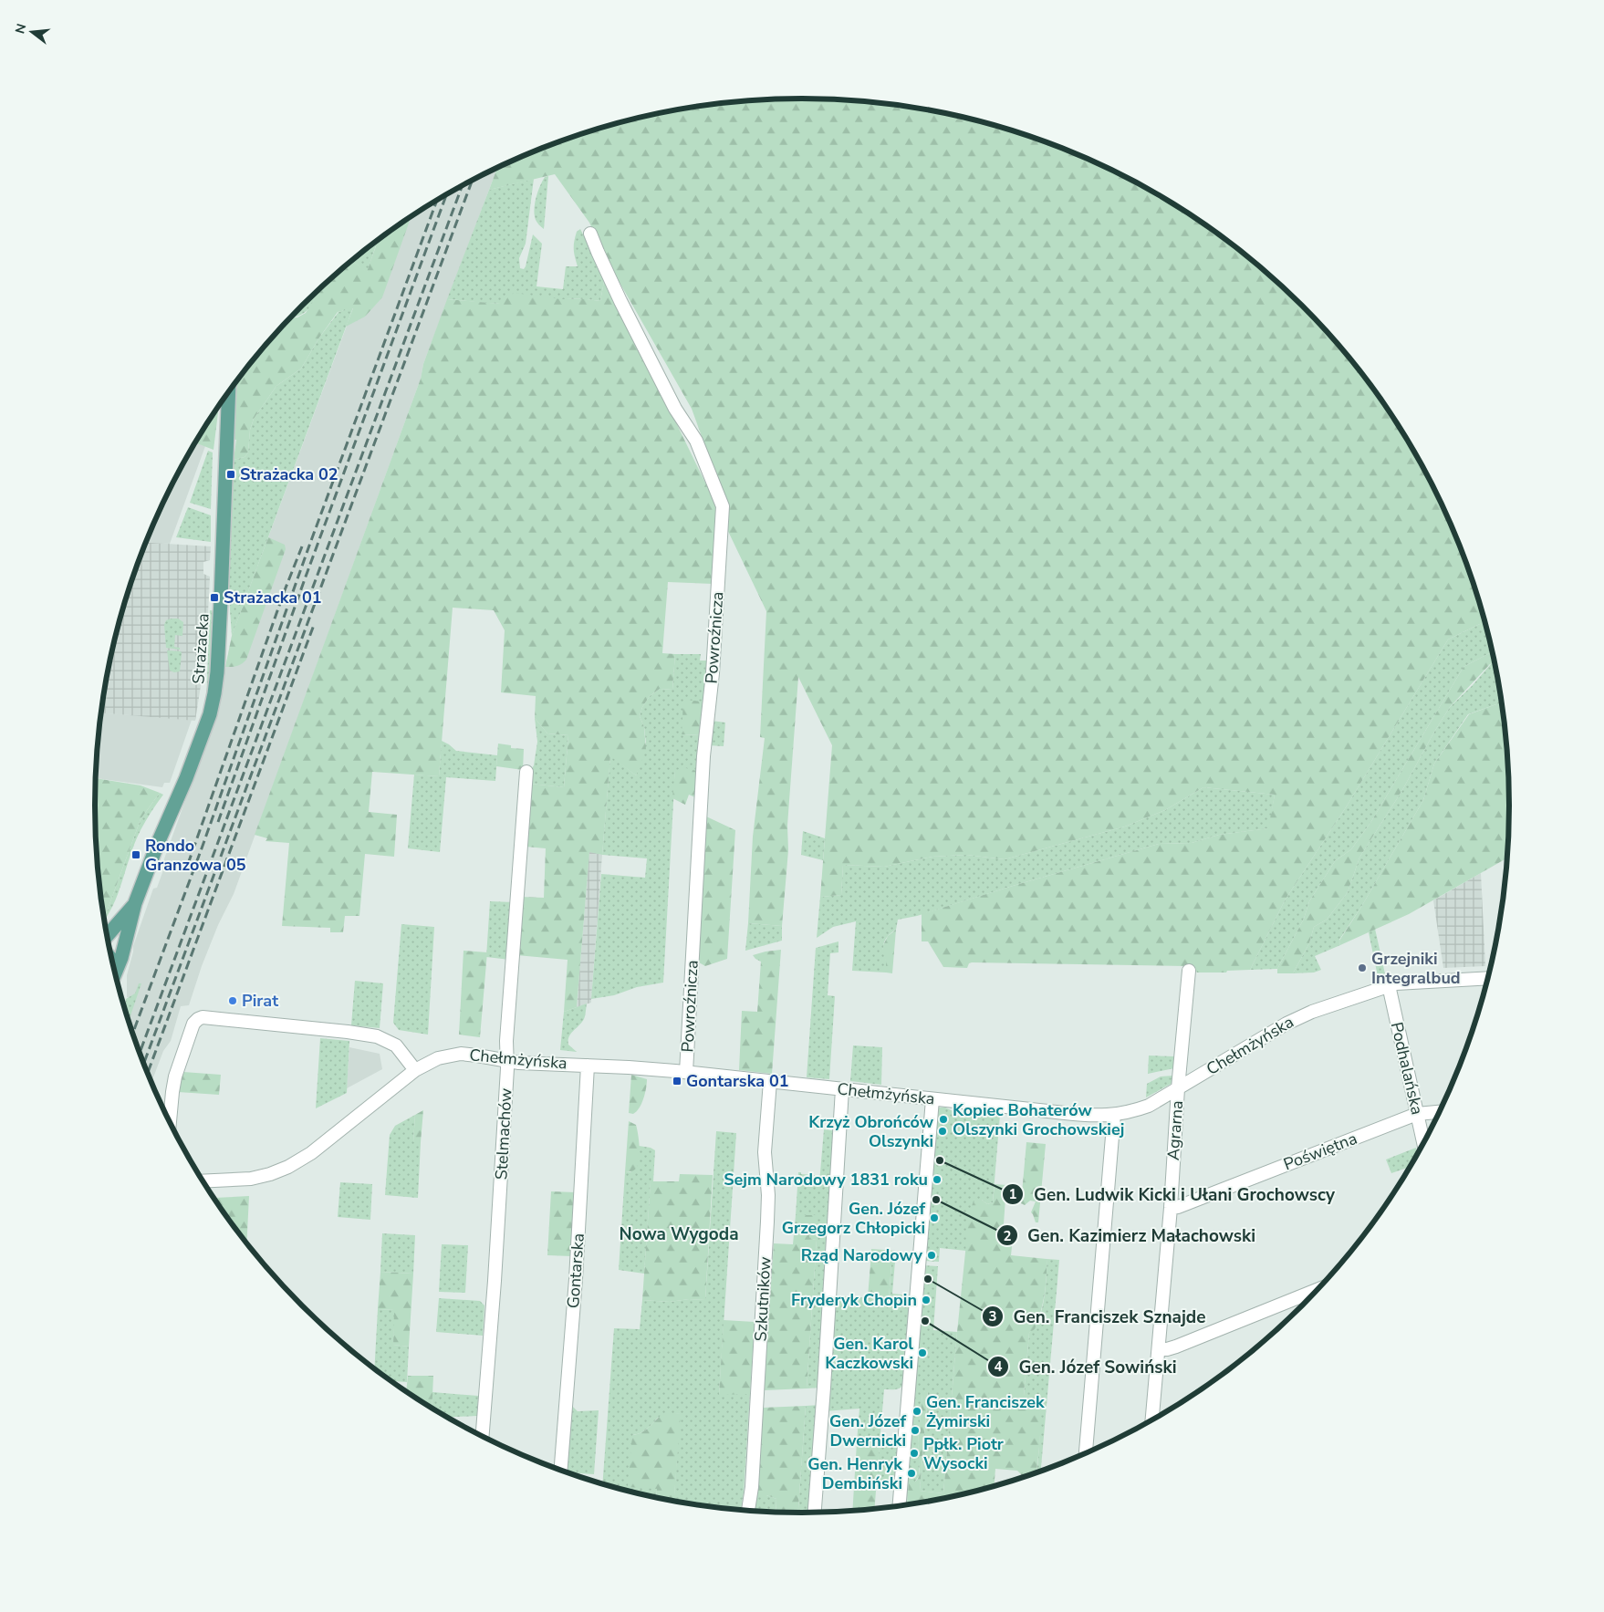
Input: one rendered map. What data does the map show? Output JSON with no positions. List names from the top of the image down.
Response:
{
  "streets": {
    "main road": ["Strażacka"],
    "street": [
      "Powroźnicza",
      "Chełmżyńska",
      "Podhalańska",
      "Agrarna",
      "Stelmachów",
      "Poświętna",
      "Gontarska",
      "Szkutników"
    ]
  },
  "crossings": [
    ["Powroźnicza", "Chełmżyńska"],
    ["Chełmżyńska", "Podhalańska"],
    ["Chełmżyńska", "Agrarna"],
    ["Chełmżyńska", "Stelmachów"],
    ["Chełmżyńska", "Gontarska"],
    ["Chełmżyńska", "Szkutników"],
    ["Podhalańska", "Poświętna"],
    ["Agrarna", "Poświętna"]
  ],
  "districts": ["Nowa Wygoda"],
  "places": {
    "transit": [
      "Strażacka 02",
      "Strażacka 01",
      "Rondo Granzowa 05",
      "Gontarska 01"
    ],
    "other": [
      "Grzejniki Integralbud",
      "Pirat",
      "Kopiec Bohaterów Olszynki Grochowskiej",
      "Krzyż Obrońców Olszynki",
      "Gen. Ludwik Kicki i Ułani Grochowscy",
      "Sejm Narodowy 1831 roku",
      "Gen. Kazimierz Małachowski",
      "Gen. Józef Grzegorz Chłopicki",
      "Rząd Narodowy",
      "Gen. Franciszek Sznajde",
      "Fryderyk Chopin",
      "Gen. Józef Sowiński",
      "Gen. Karol Kaczkowski",
      "Gen. Franciszek Żymirski",
      "Gen. Józef Dwernicki",
      "Ppłk. Piotr Wysocki",
      "Gen. Henryk Dembiński"
    ]
  },
  "north": "left"
}
